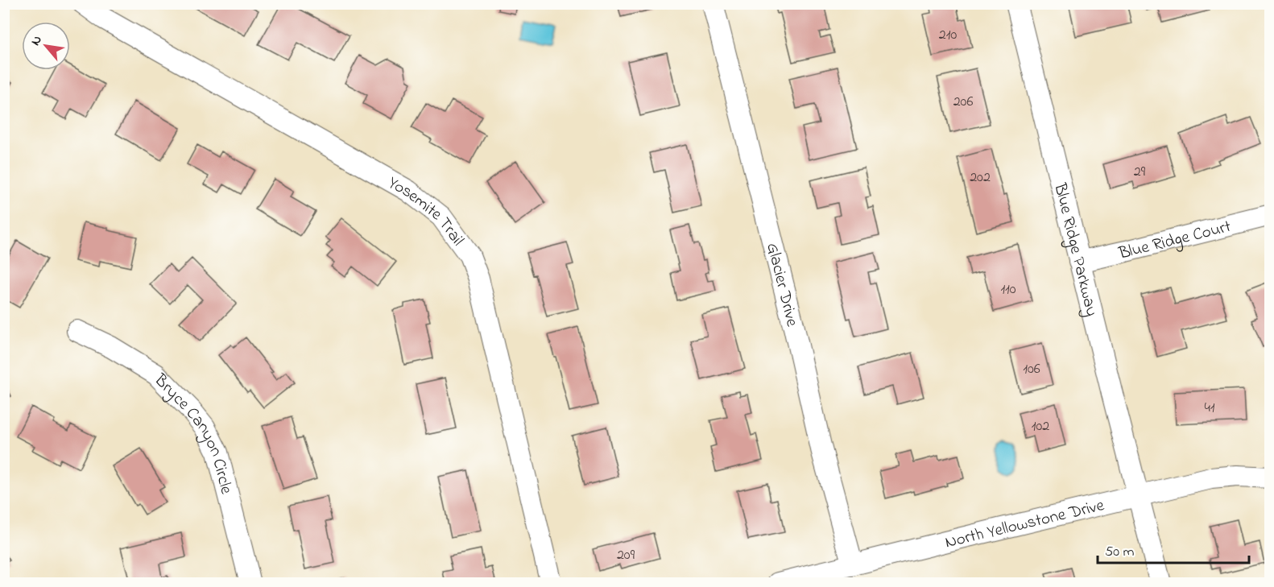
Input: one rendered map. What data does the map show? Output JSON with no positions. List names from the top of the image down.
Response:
{
  "streets": {
    "street": [
      "Yosemite Trail",
      "Blue Ridge Court",
      "Blue Ridge Parkway",
      "Glacier Drive",
      "Bryce Canyon Circle",
      "North Yellowstone Drive"
    ]
  },
  "crossings": [
    ["Blue Ridge Court", "Blue Ridge Parkway"],
    ["Blue Ridge Parkway", "North Yellowstone Drive"],
    ["Glacier Drive", "North Yellowstone Drive"]
  ],
  "house_numbers": [
    "210",
    "206",
    "29",
    "202",
    "110",
    "106",
    "41",
    "102",
    "209"
  ],
  "scale_bar": "50 m",
  "north": "top left"
}
